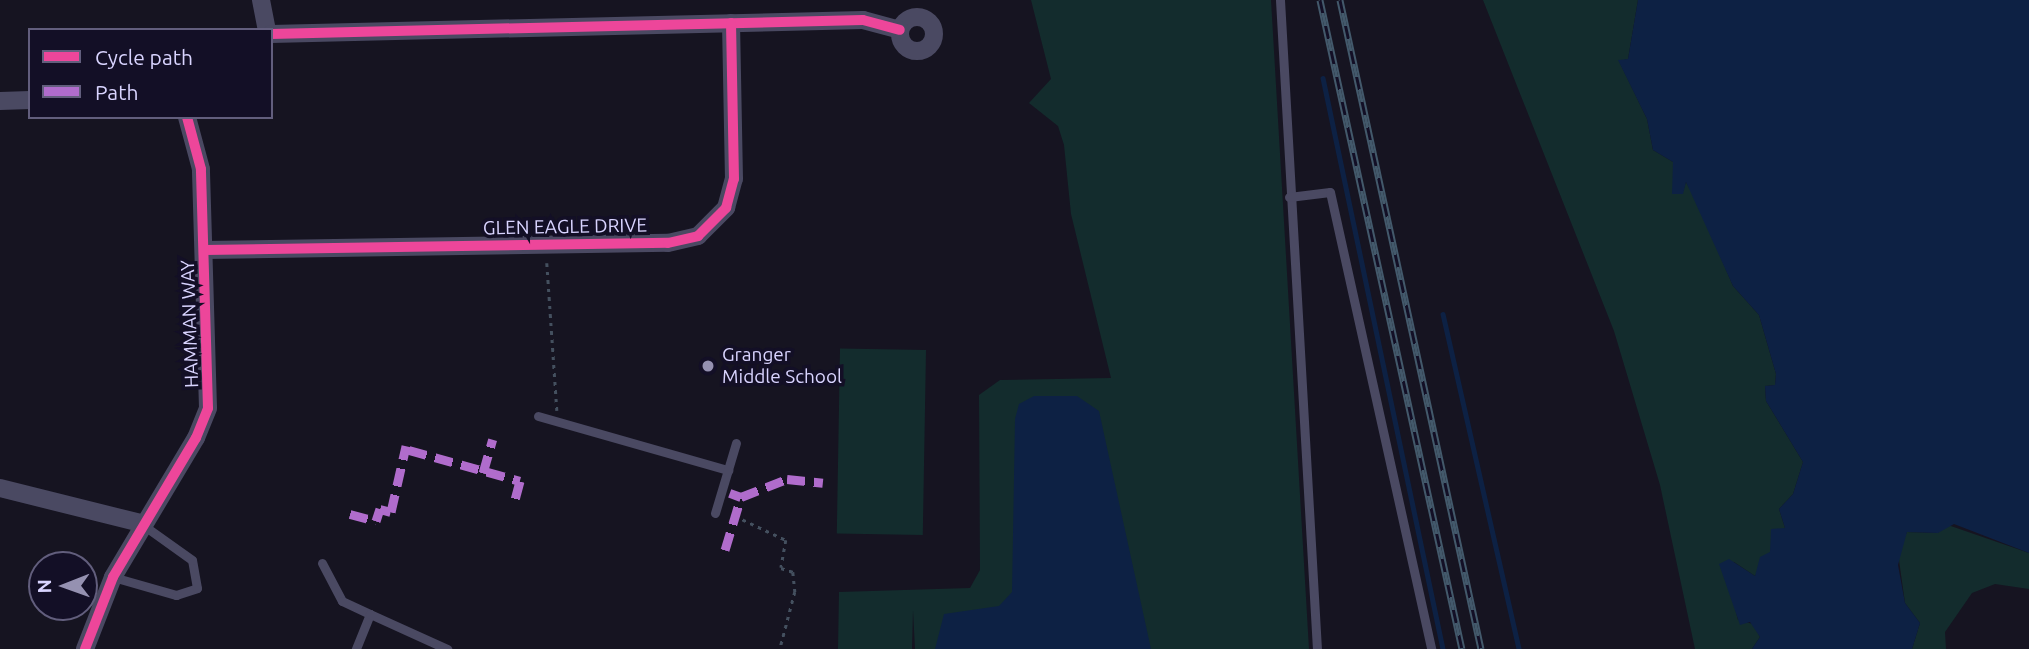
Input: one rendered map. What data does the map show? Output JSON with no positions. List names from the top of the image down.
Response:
{
  "streets": {
    "street": ["GLEN EAGLE DRIVE", "HAMMAN WAY"]
  },
  "crossings": [
    ["GLEN EAGLE DRIVE", "HAMMAN WAY"]
  ],
  "places": ["Granger Middle School"],
  "legend": ["Cycle path", "Path"],
  "north": "left"
}
